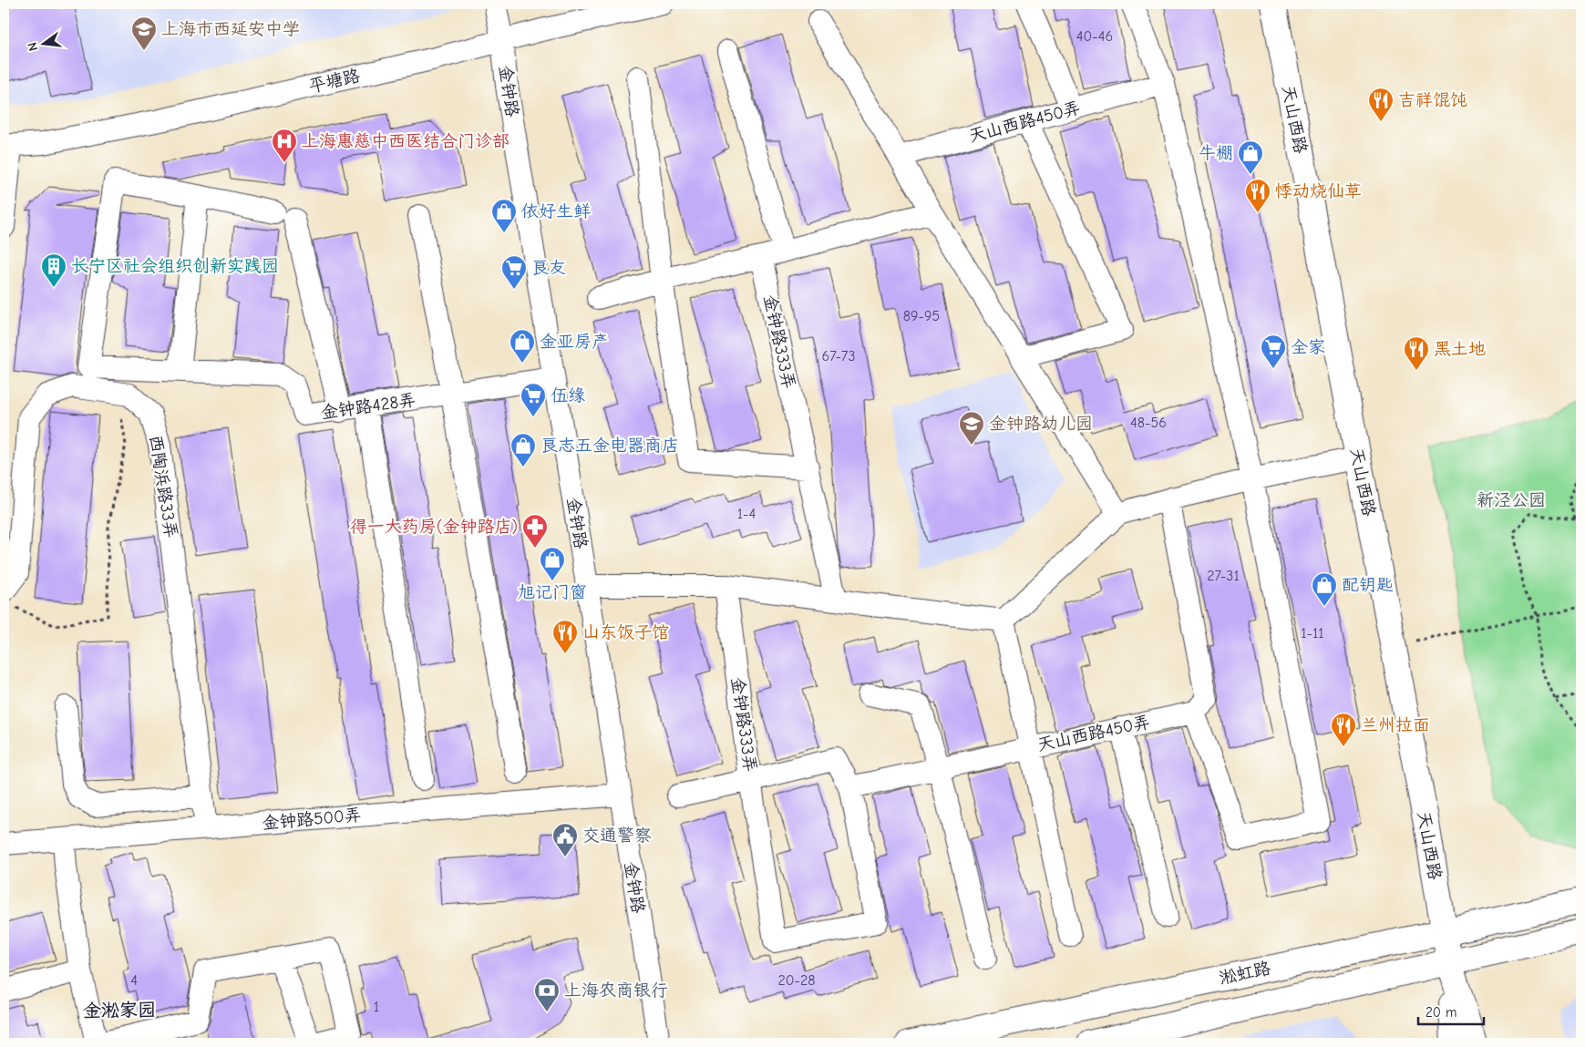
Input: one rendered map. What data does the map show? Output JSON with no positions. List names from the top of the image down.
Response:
{
  "streets": {
    "main road": ["天山西路", "淞虹路"],
    "street": [
      "平塘路",
      "金钟路",
      "天山西路450弄",
      "金钟路333弄",
      "金钟路428弄",
      "西陶浜路33弄",
      "金钟路500弄"
    ]
  },
  "crossings": [
    ["平塘路", "金钟路"],
    ["金钟路", "金钟路428弄"],
    ["金钟路", "金钟路500弄"],
    ["天山西路", "淞虹路"],
    ["西陶浜路33弄", "金钟路500弄"]
  ],
  "districts": ["金淞家园"],
  "parks": ["新泾公园"],
  "places": {
    "school or university": ["上海市西延安中学", "金钟路幼儿园"],
    "restaurant": [
      "吉祥馄饨",
      "悸动烧仙草",
      "黑土地",
      "山东饭子馆",
      "兰州拉面"
    ],
    "hospital": ["上海惠慈中西医结合门诊部"],
    "shop": [
      "牛棚",
      "依好生鲜",
      "金亚房产",
      "良志五金电器商店",
      "旭记门窗",
      "配钥匙"
    ],
    "building": ["长宁区社会组织创新实践园"],
    "supermarket": ["良友", "全家", "伍缘"],
    "pharmacy": ["得一大药房(金钟路店)"],
    "public building": ["交通警察"],
    "bank": ["上海农商银行"]
  },
  "house_numbers": [
    "40-46",
    "89-95",
    "67-73",
    "48-56",
    "1-4",
    "27-31",
    "1-11",
    "4",
    "20-28",
    "1"
  ],
  "scale_bar": "20 m",
  "north": "left"
}
